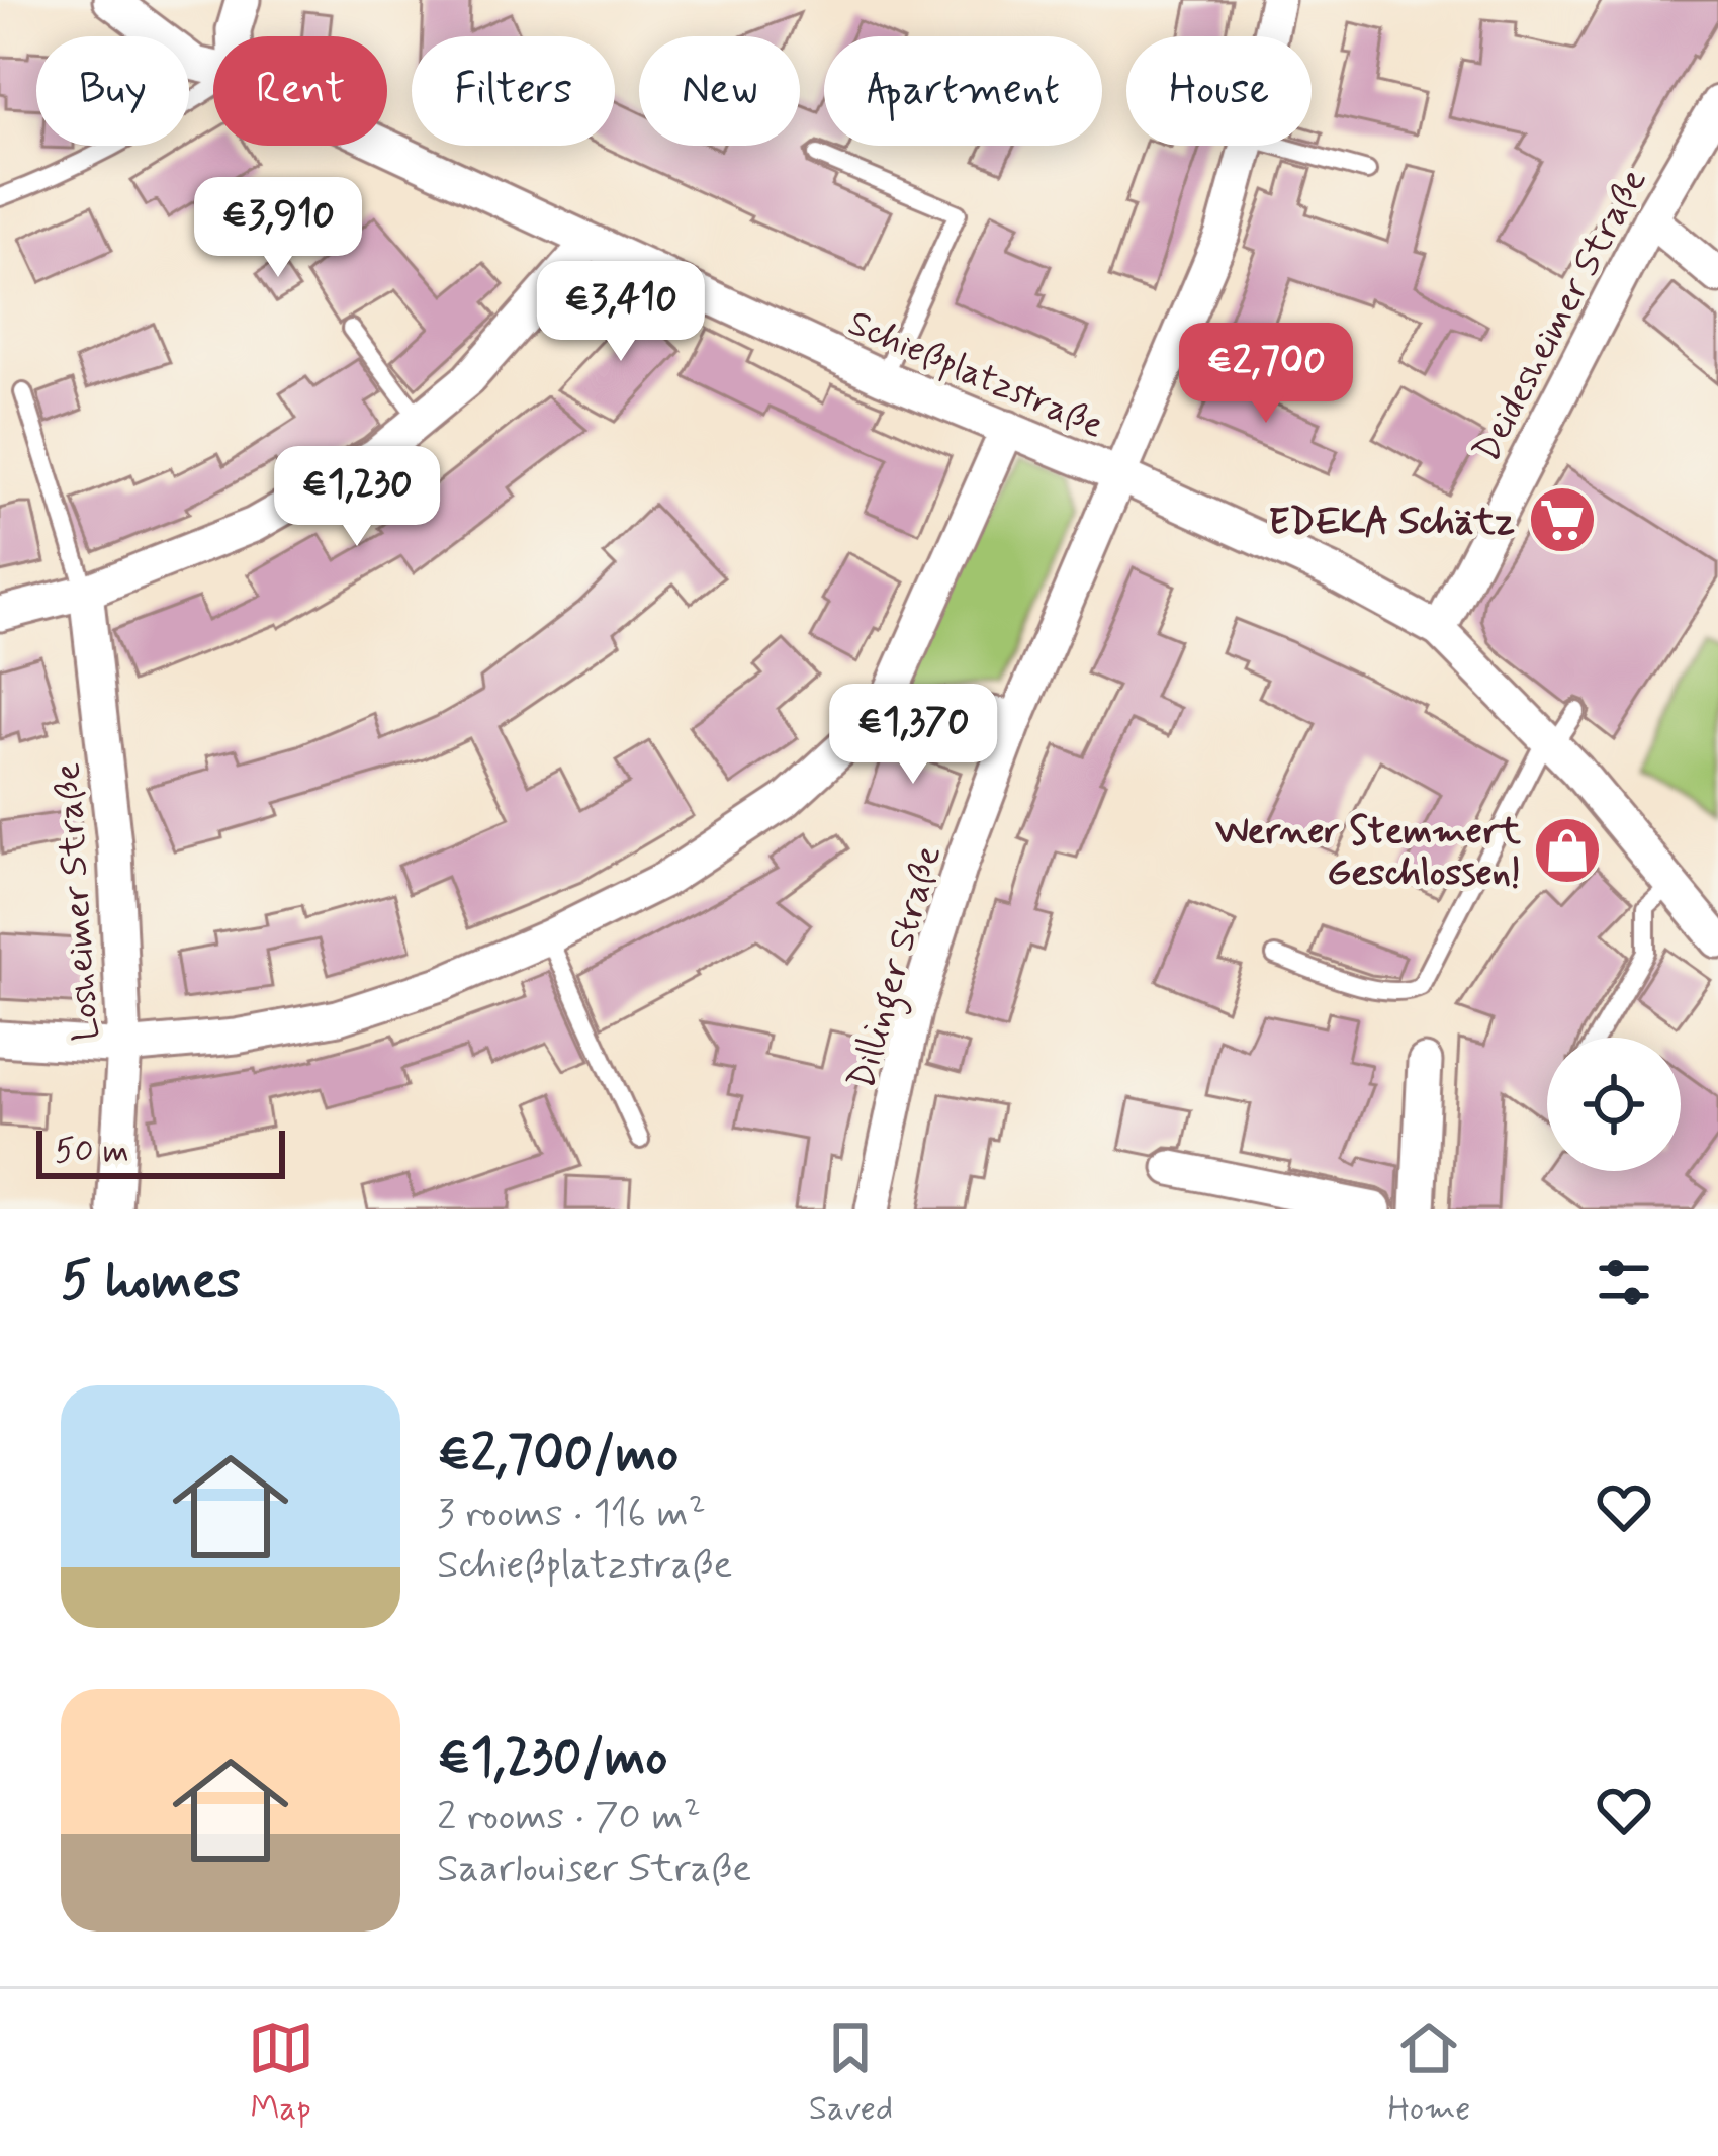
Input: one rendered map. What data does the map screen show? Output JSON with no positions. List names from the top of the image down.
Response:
{
  "streets": {
    "street": [
      "Deidesheimer Straße",
      "Schießplatzstraße",
      "Losheimer Straße",
      "Dillinger Straße"
    ]
  },
  "crossings": [
    ["Deidesheimer Straße", "Schießplatzstraße"],
    ["Schießplatzstraße", "Dillinger Straße"]
  ],
  "places": {
    "supermarket": ["EDEKA Schätz"],
    "shop": ["Werner Stemmert Geschlossen!"]
  },
  "scale_bar": "50 m",
  "page": {
    "chip": [
      "Buy",
      "Rent",
      "Filters",
      "New",
      "Apartment",
      "House"
    ],
    "price": [
      "€3,910",
      "€3,410",
      "€2,700",
      "€1,230",
      "€1,370"
    ],
    "scale": "50 m",
    "heading": "5 homes",
    "list": [
      {
        "name": "€2,700/mo",
        "note": "3 rooms · 116 m² · Schießplatzstraße"
      },
      {
        "name": "€1,230/mo",
        "note": "2 rooms · 70 m² · Saarlouiser Straße"
      }
    ],
    "tabs": ["Map", "Saved", "Home"]
  }
}
